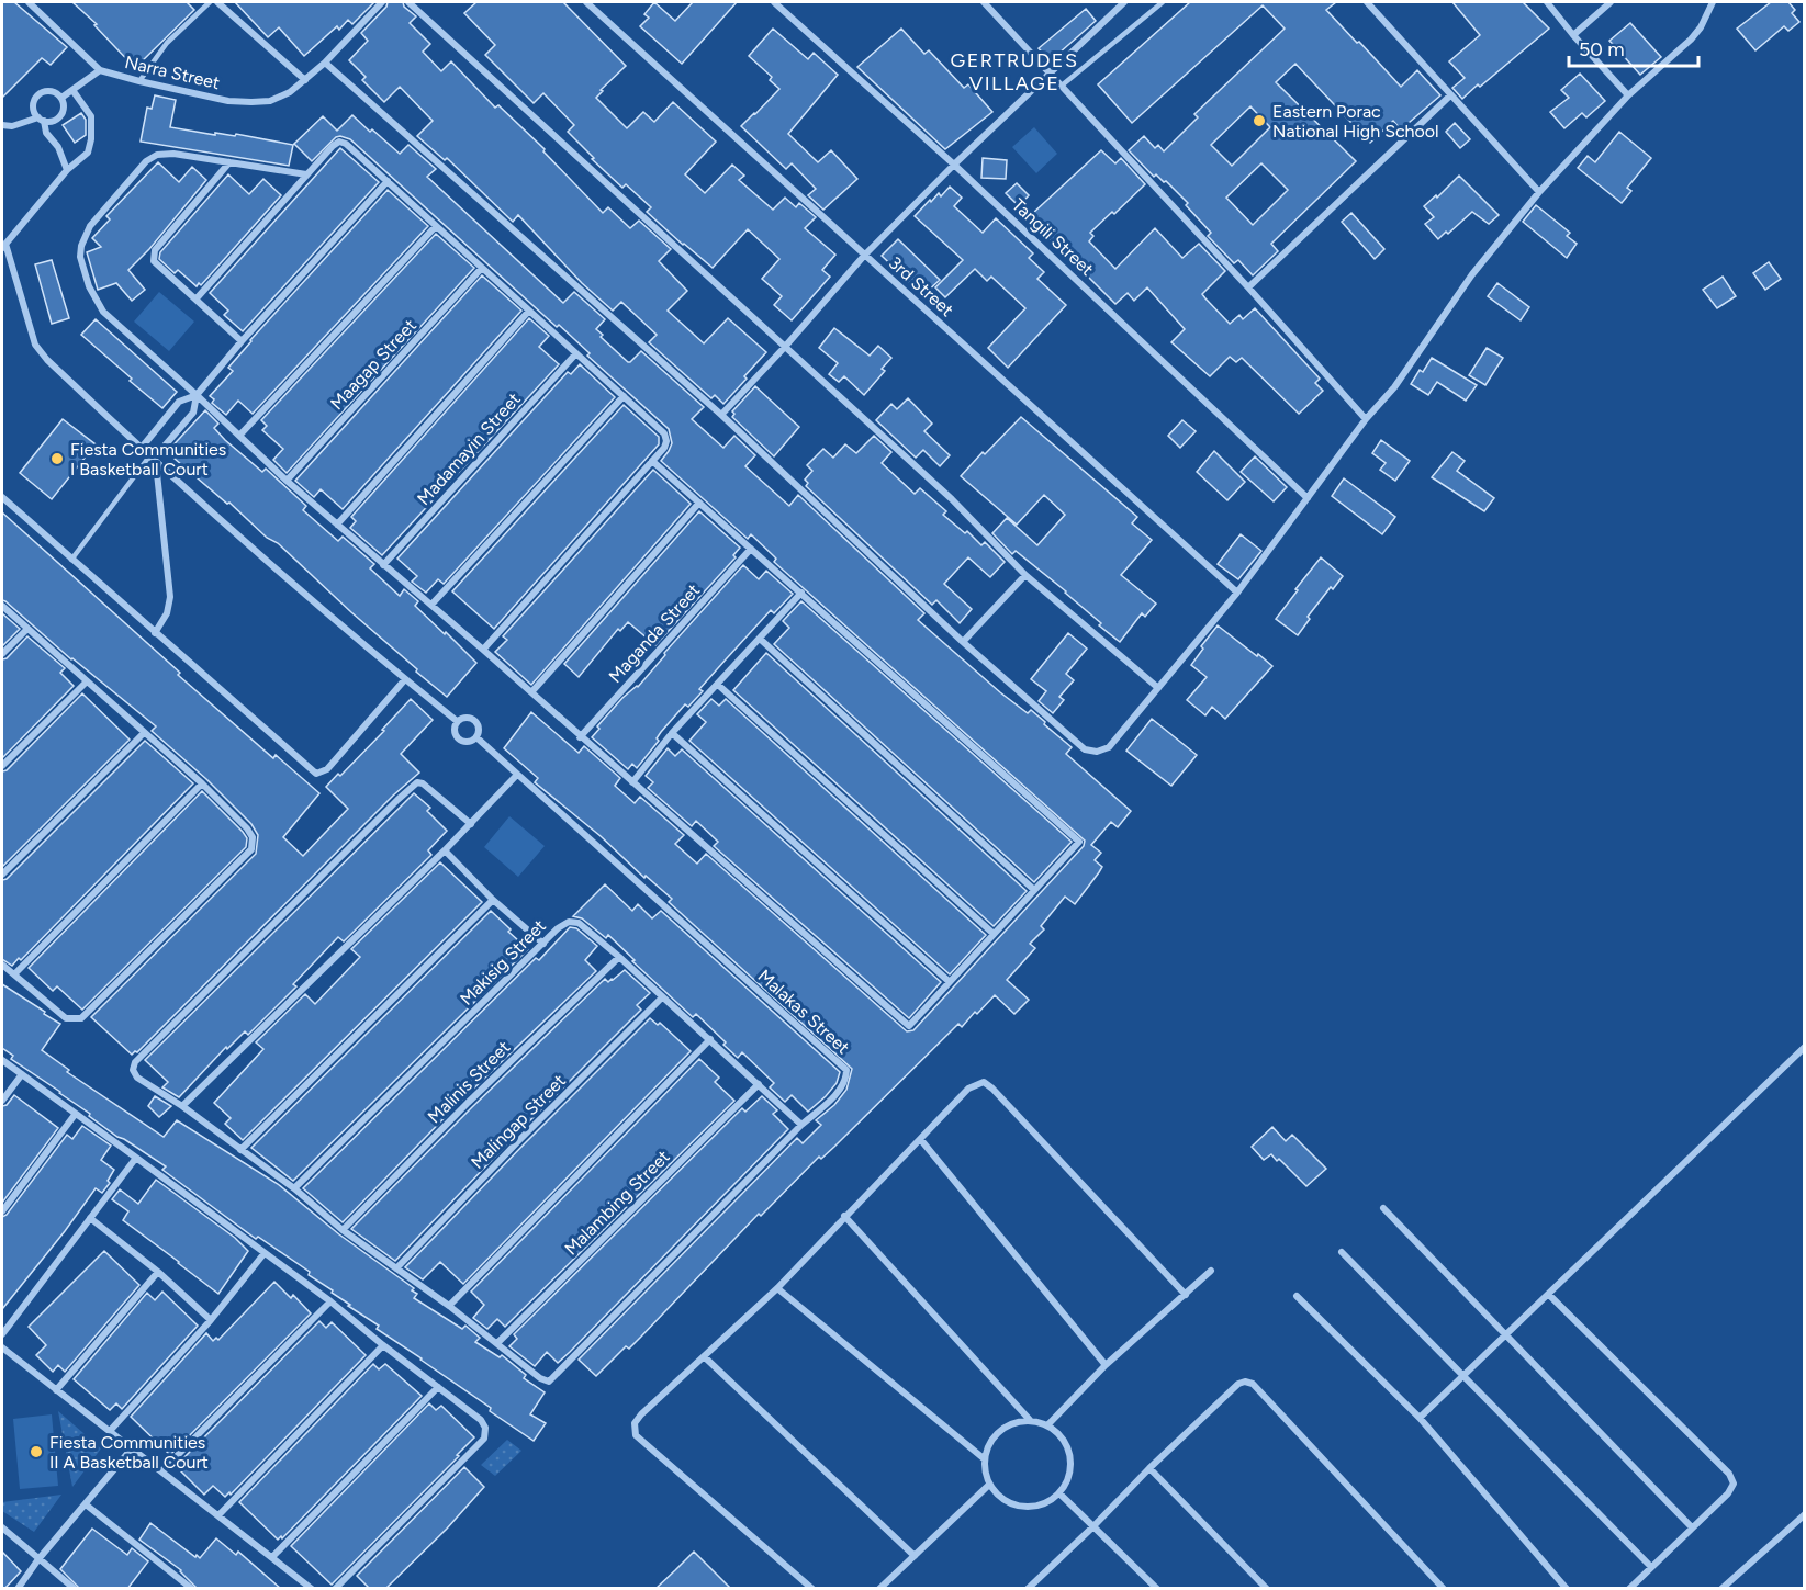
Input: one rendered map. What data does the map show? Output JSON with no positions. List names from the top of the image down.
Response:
{
  "streets": {
    "street": [
      "Narra Street",
      "Tangili Street",
      "3rd Street",
      "Maagap Street",
      "Madamayin Street",
      "Maganda Street",
      "Makisig Street",
      "Malakas Street",
      "Malinis Street",
      "Malingap Street",
      "Malambing Street"
    ]
  },
  "crossings": [
    ["Makisig Street", "Malakas Street"],
    ["Makisig Street", "Malinis Street"],
    ["Makisig Street", "Malingap Street"],
    ["Makisig Street", "Malambing Street"],
    ["Malakas Street", "Malambing Street"]
  ],
  "districts": ["GERTRUDES VILLAGE"],
  "places": ["Eastern Porac National High School", "Fiesta Communities I Basketball Court", "Fiesta Communities II A Basketball Court"],
  "scale_bar": "50 m"
}
